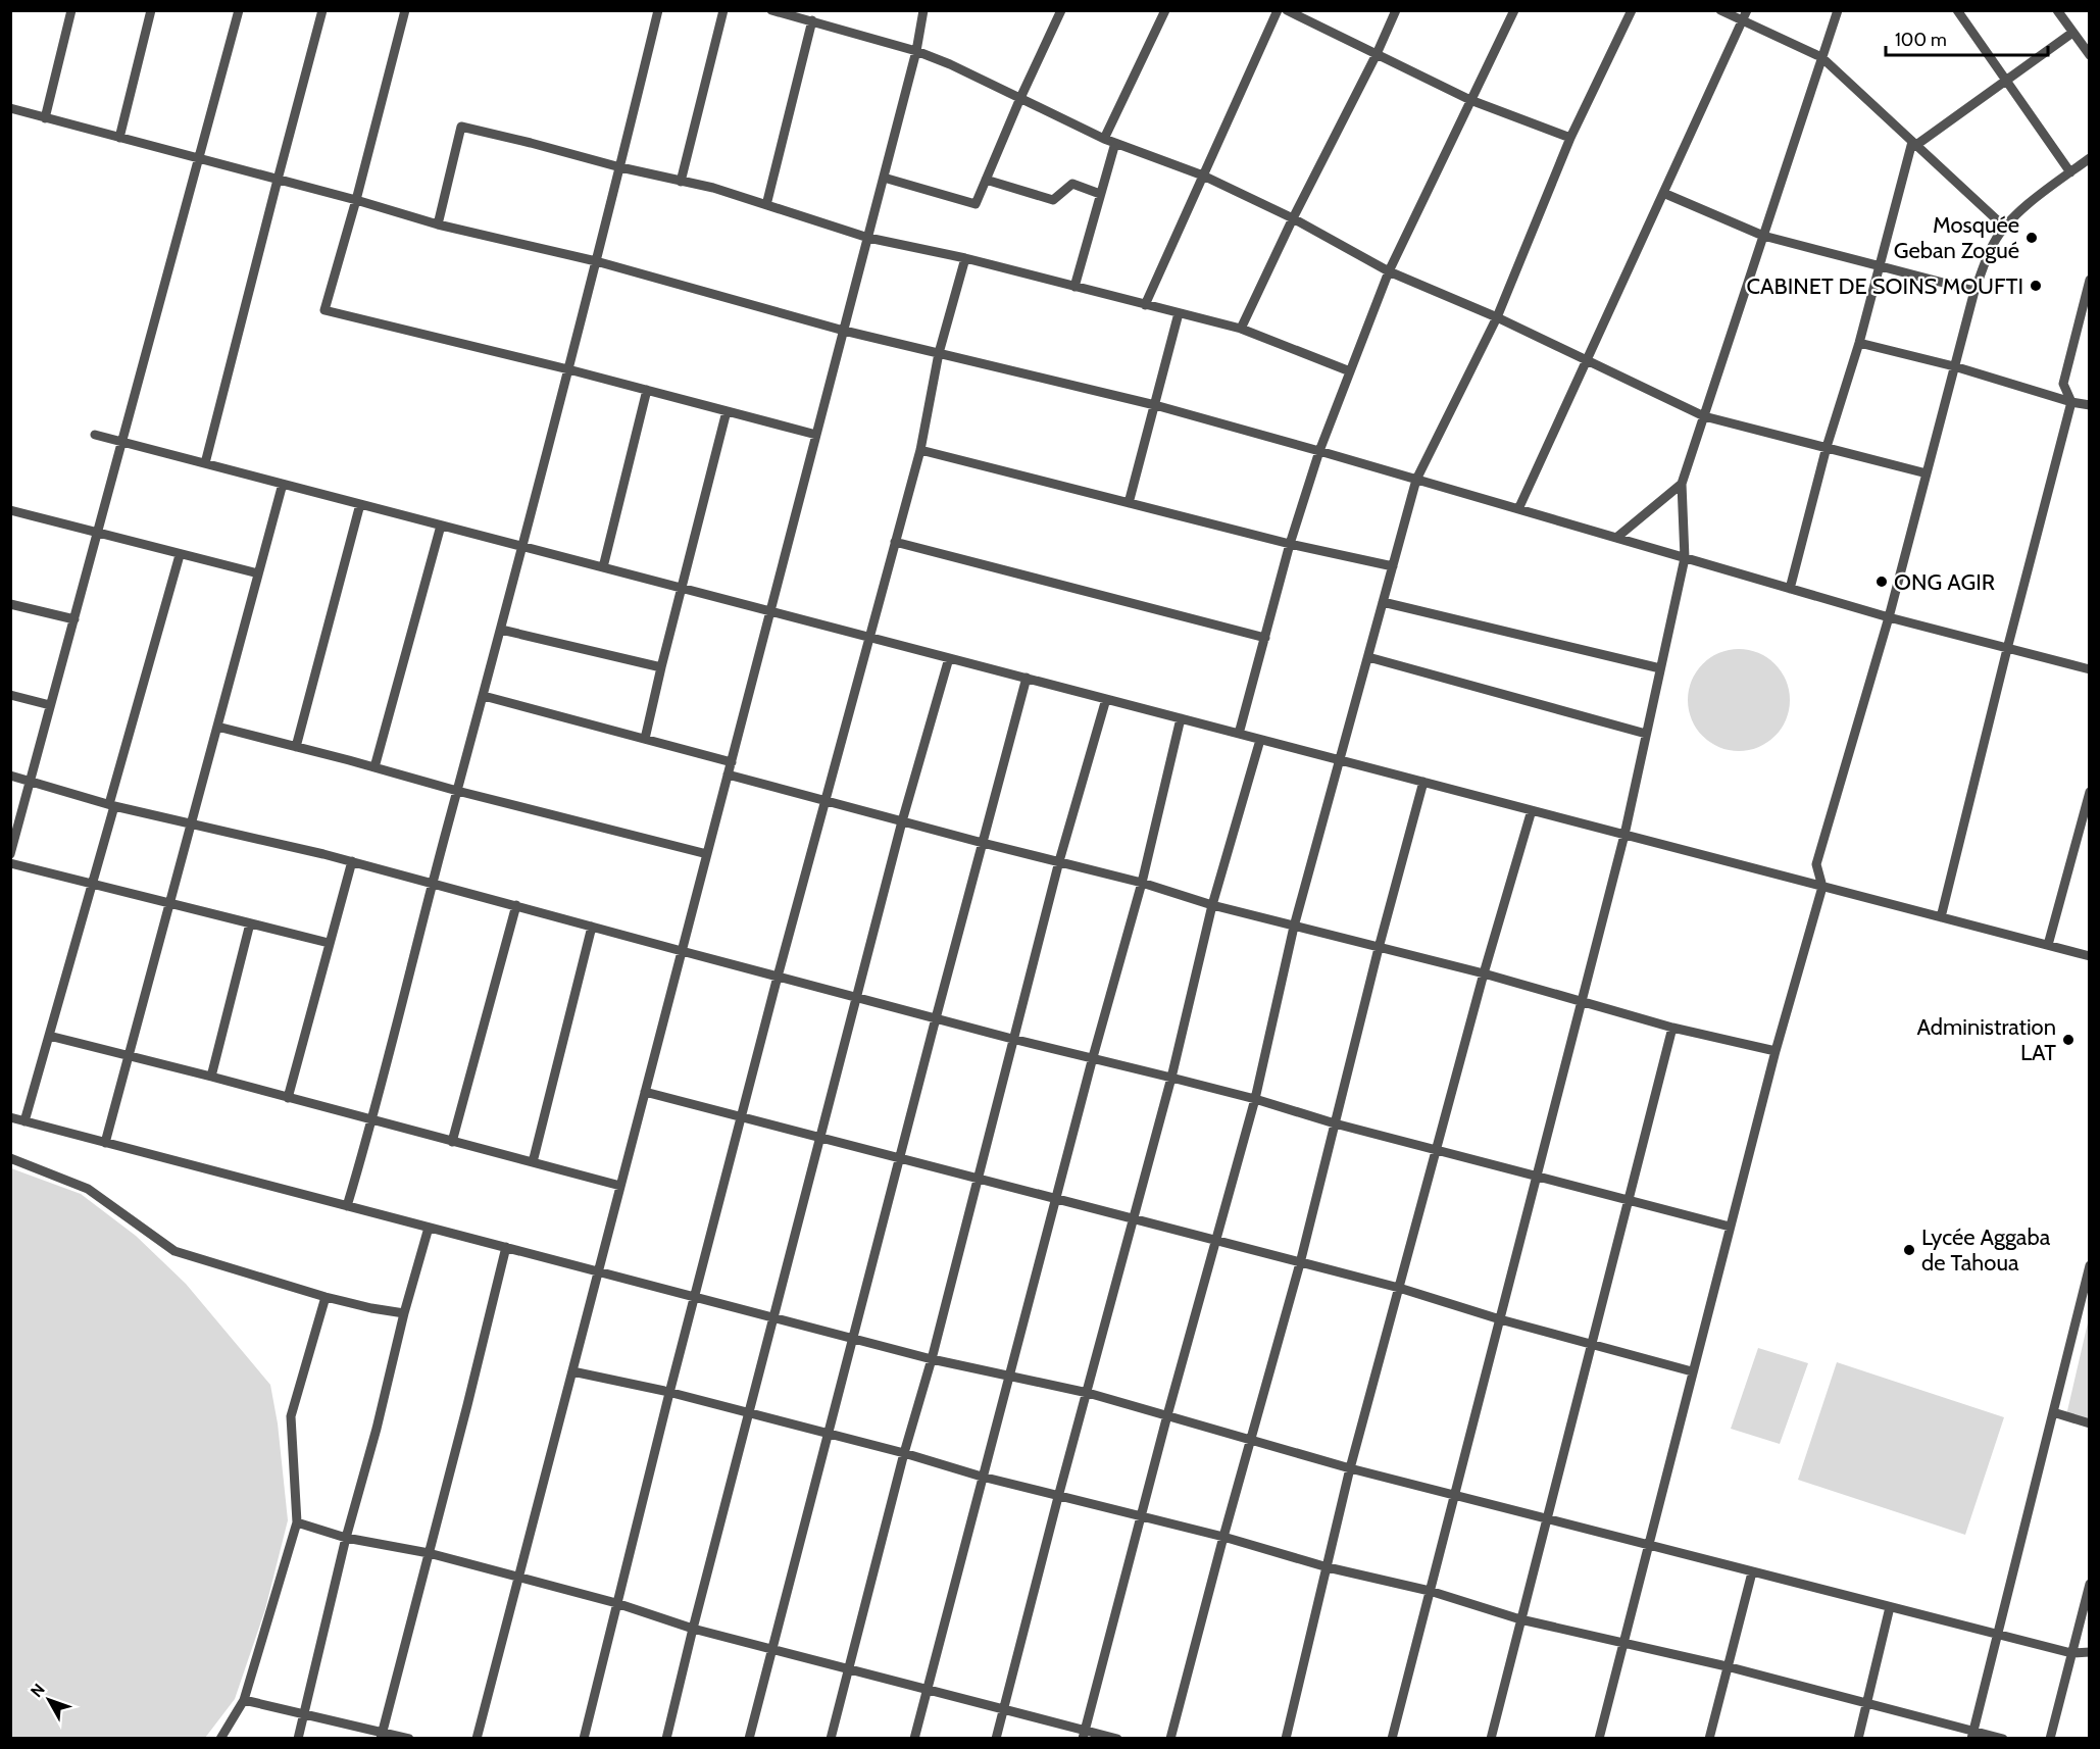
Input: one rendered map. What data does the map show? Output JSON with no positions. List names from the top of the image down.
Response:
{
  "places": [
    "Mosquée Geban Zogué",
    "CABINET DE SOINS MOUFTI",
    "ONG AGIR",
    "Administration LAT",
    "Lycée Aggaba de Tahoua"
  ],
  "scale_bar": "100 m",
  "north": "top left"
}
